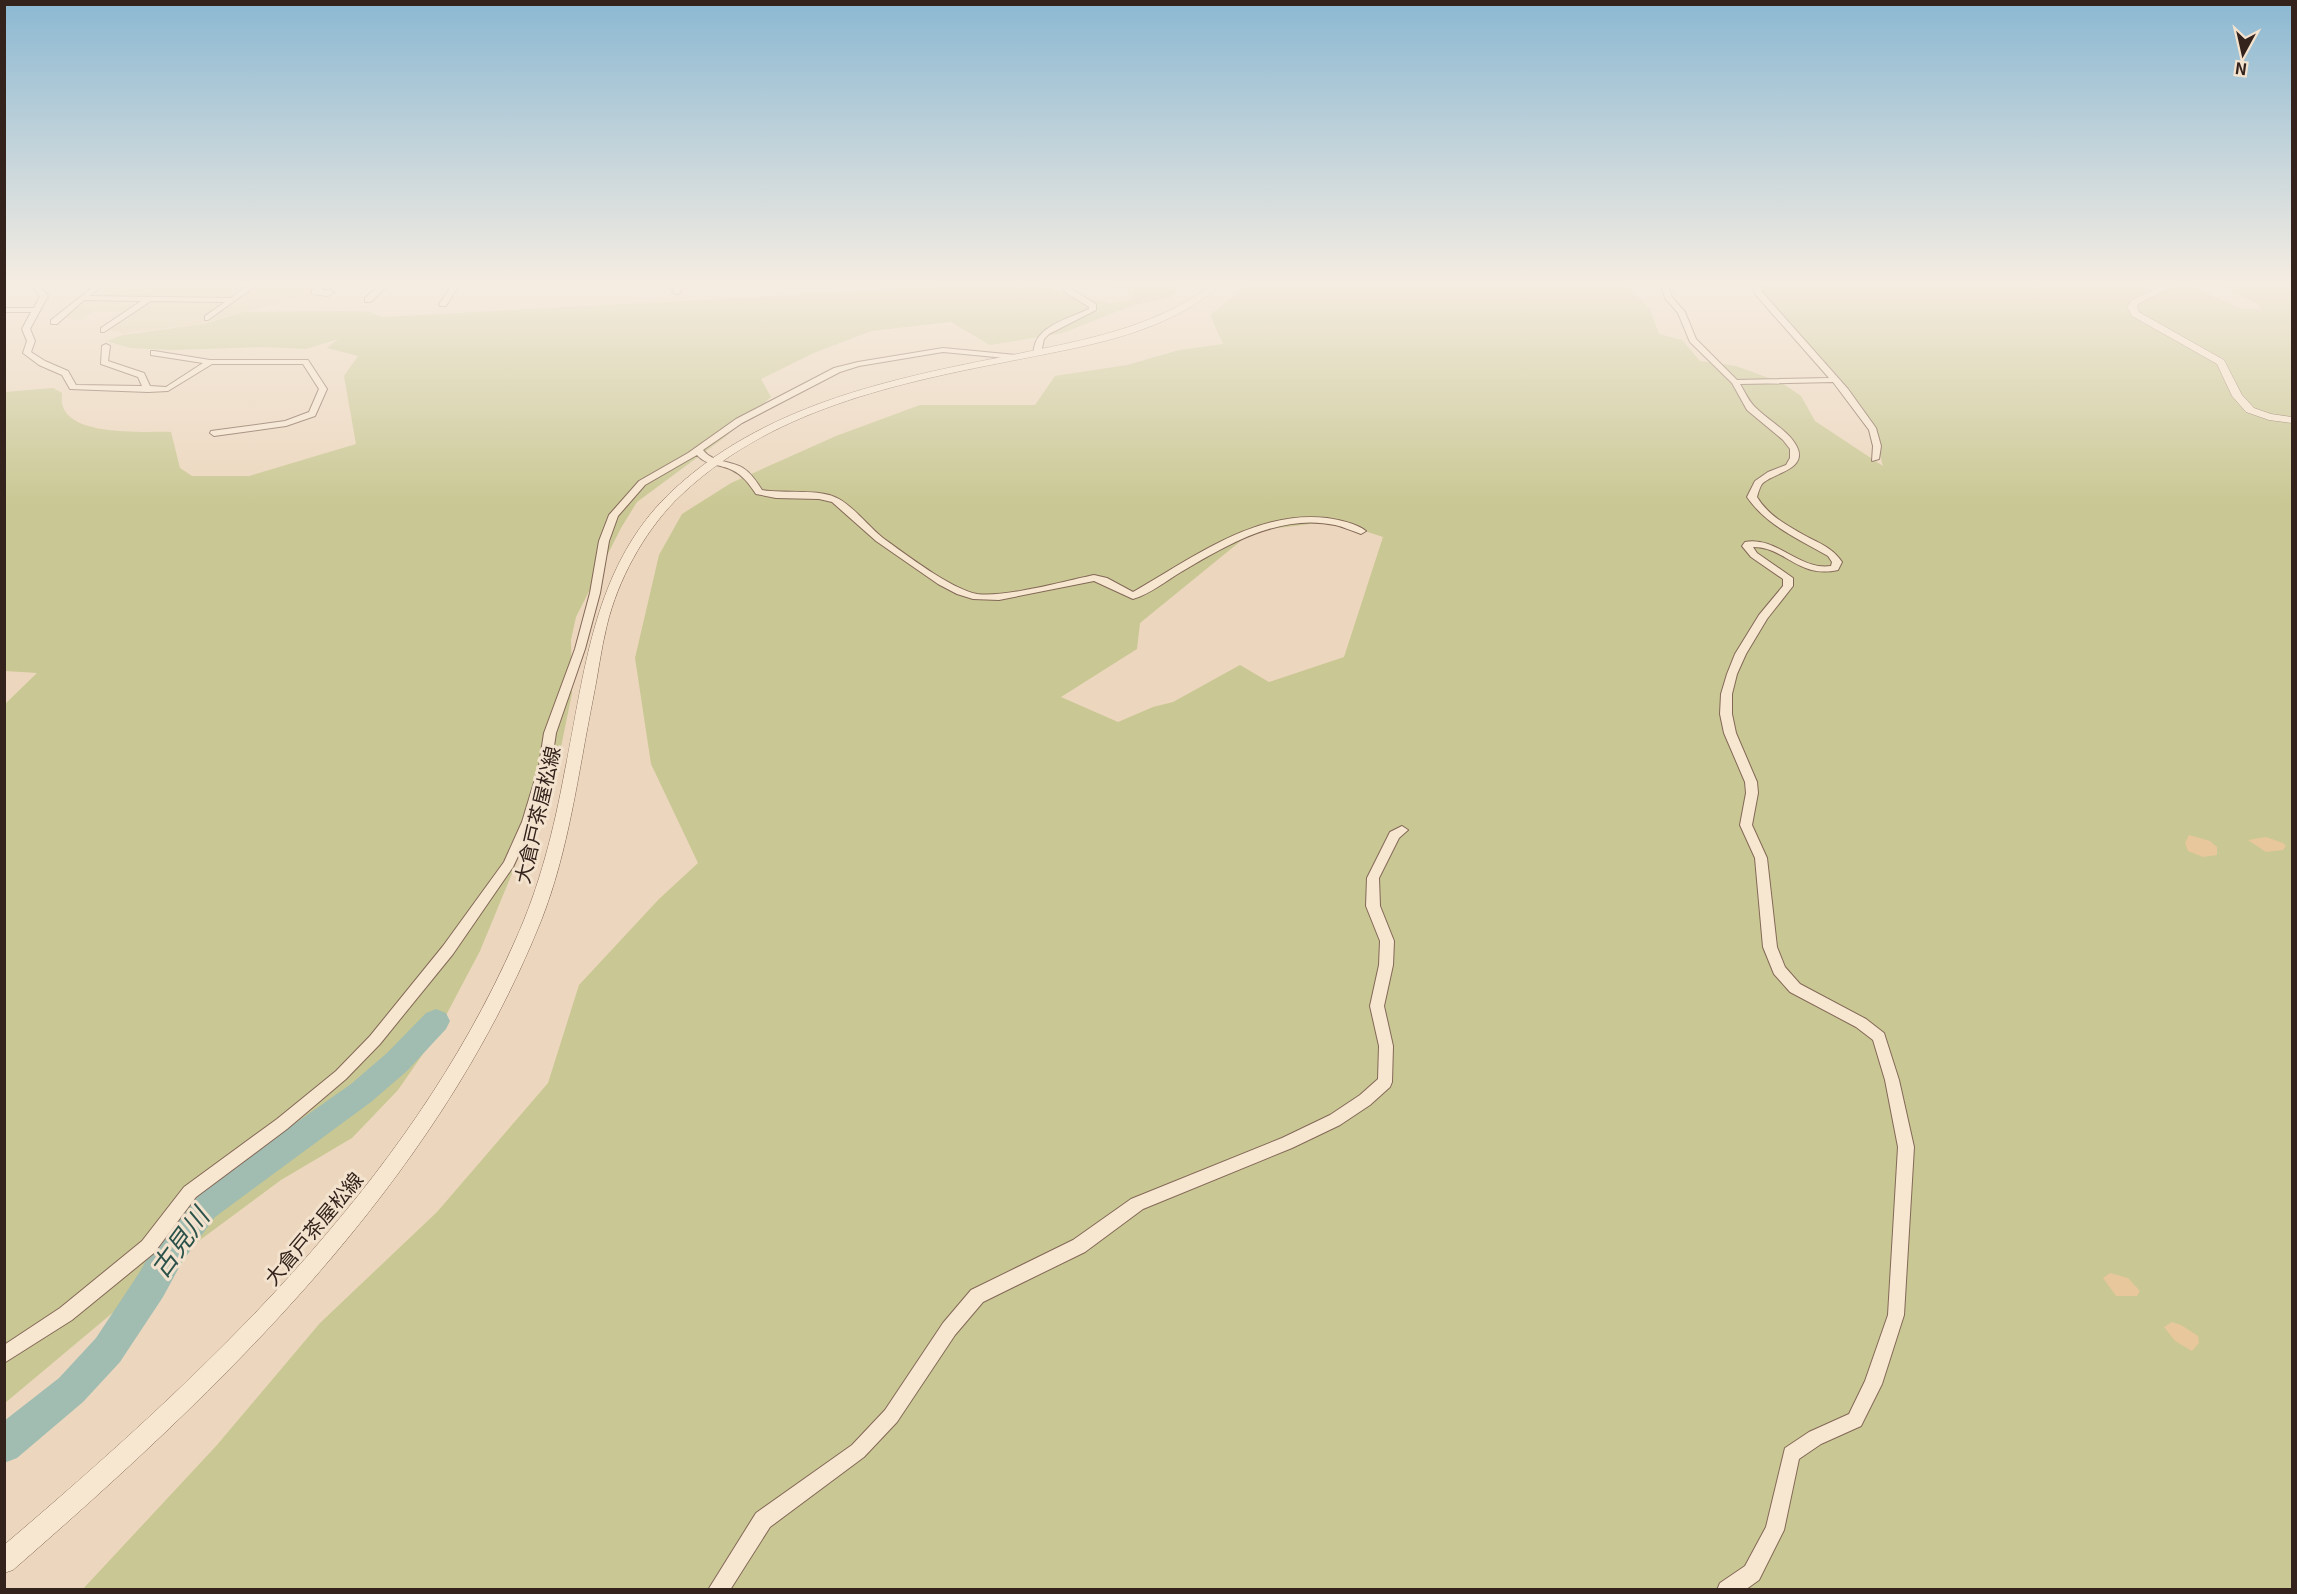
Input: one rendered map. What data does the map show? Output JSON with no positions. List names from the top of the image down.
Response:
{
  "streets": {
    "street": ["大倉戸茶屋松線"]
  },
  "water": ["古見川"],
  "north": "bottom"
}
